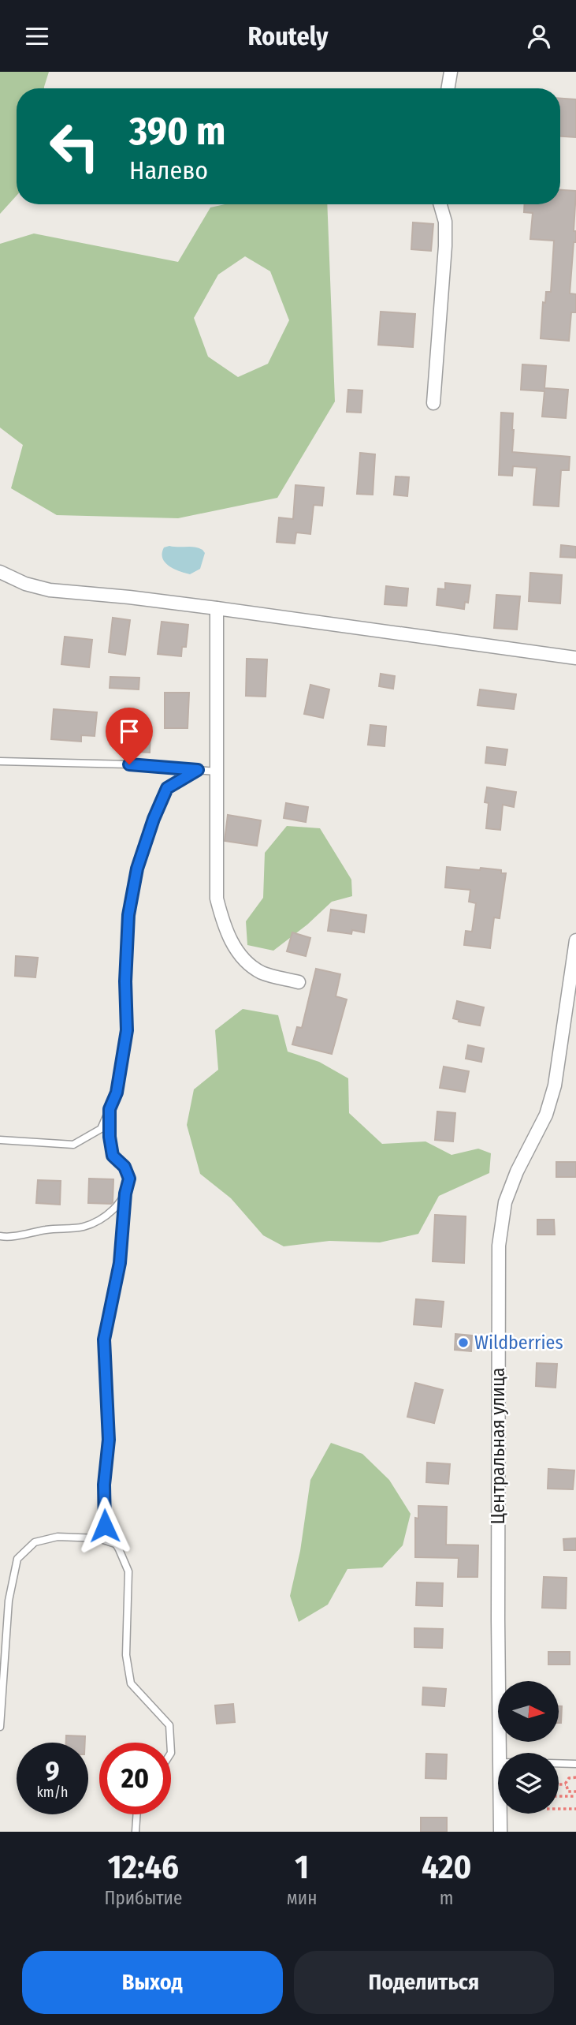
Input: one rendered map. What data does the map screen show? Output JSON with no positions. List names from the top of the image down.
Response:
{
  "streets": {
    "street": ["Центральная улица"]
  },
  "places": ["Wildberries"],
  "north": "right",
  "page": {
    "header": "Routely",
    "turn": ["390 m", "Налево"],
    "speed": "9 km/h",
    "limit": "20",
    "eta": [
      "12:46",
      "Прибытие",
      "1",
      "мин",
      "420",
      "m"
    ],
    "buttons": ["Выход", "Поделиться"]
  }
}
